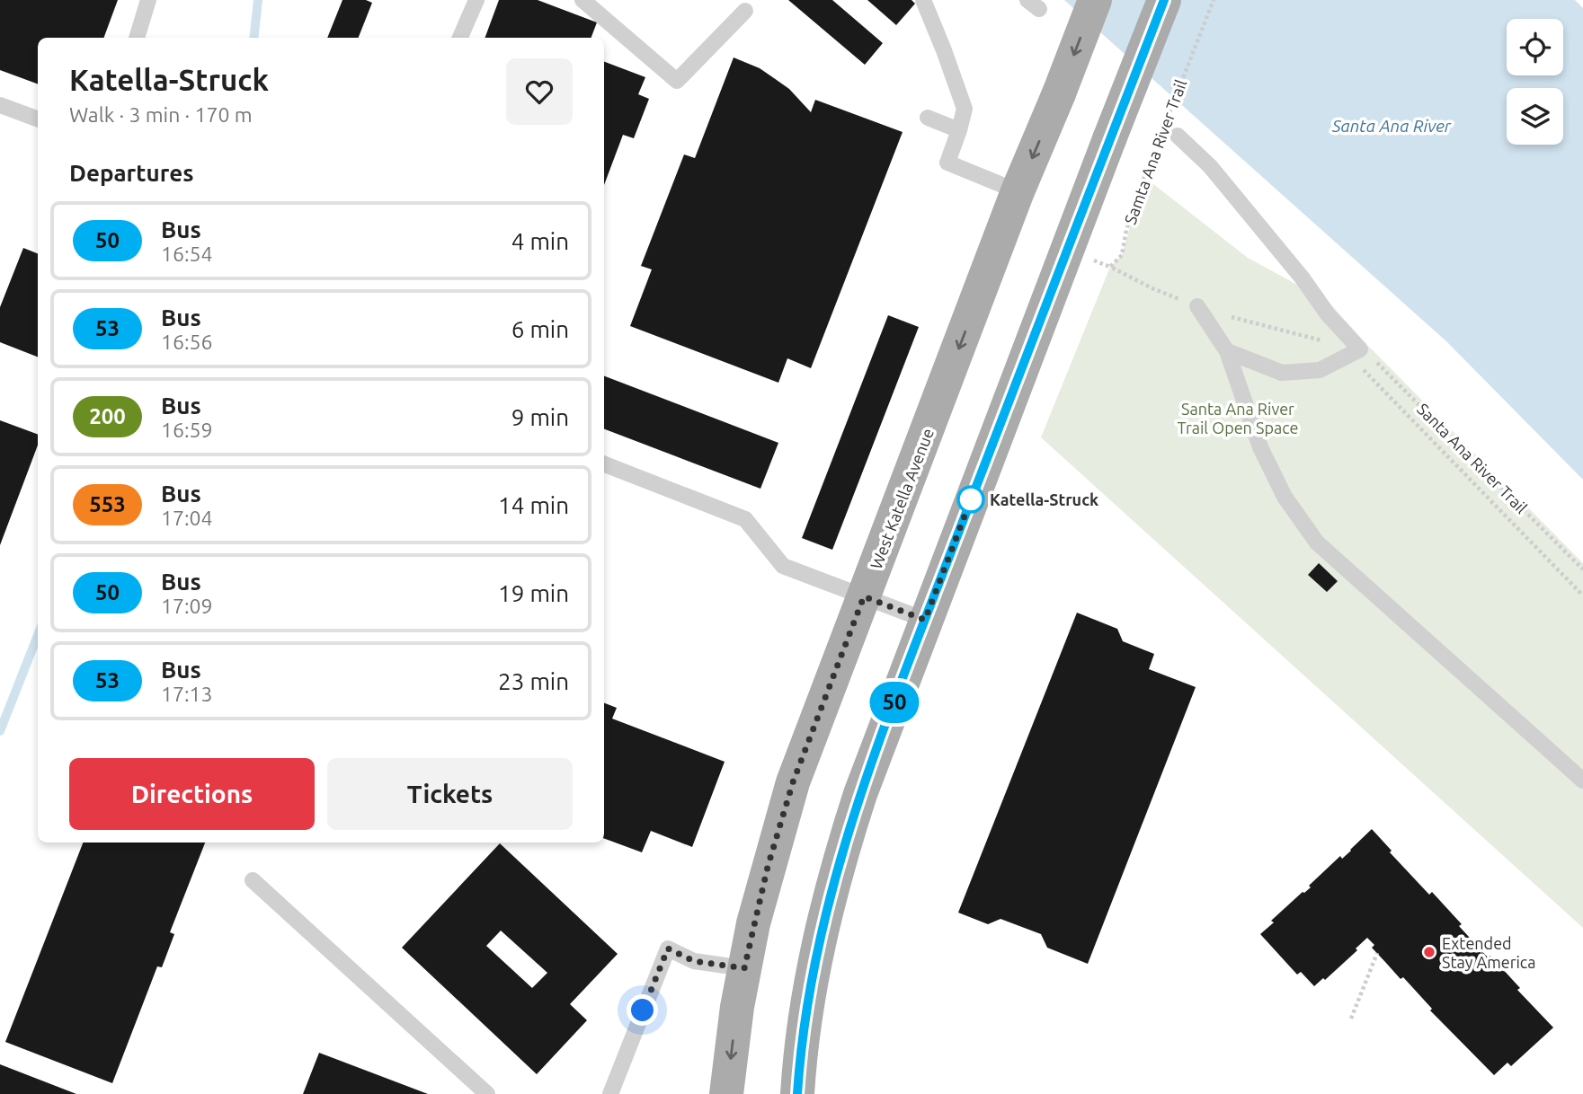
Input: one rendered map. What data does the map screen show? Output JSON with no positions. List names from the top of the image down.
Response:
{
  "streets": {
    "main road": ["West Katella Avenue"],
    "path": ["Samta Ana River Trail", "Santa Ana River Trail"]
  },
  "crossings": [
    ["Samta Ana River Trail", "Santa Ana River Trail"]
  ],
  "water": ["Santa Ana River"],
  "parks": ["Santa Ana River Trail Open Space"],
  "places": ["Katella-Struck", "Extended Stay America"],
  "lines": ["bus line 50"],
  "page": {
    "on_map": "50",
    "heading": [
      ["Katella-Struck", "Walk · 3 min · 170 m"],
      "Departures"
    ],
    "list": [
      {
        "mark": "50",
        "name": "Bus",
        "note": "16:54",
        "value": "4 min"
      },
      {
        "mark": "53",
        "name": "Bus",
        "note": "16:56",
        "value": "6 min"
      },
      {
        "mark": "200",
        "name": "Bus",
        "note": "16:59",
        "value": "9 min"
      },
      {
        "mark": "553",
        "name": "Bus",
        "note": "17:04",
        "value": "14 min"
      },
      {
        "mark": "50",
        "name": "Bus",
        "note": "17:09",
        "value": "19 min"
      },
      {
        "mark": "53",
        "name": "Bus",
        "note": "17:13",
        "value": "23 min"
      }
    ],
    "buttons": ["Directions", "Tickets"]
  }
}
